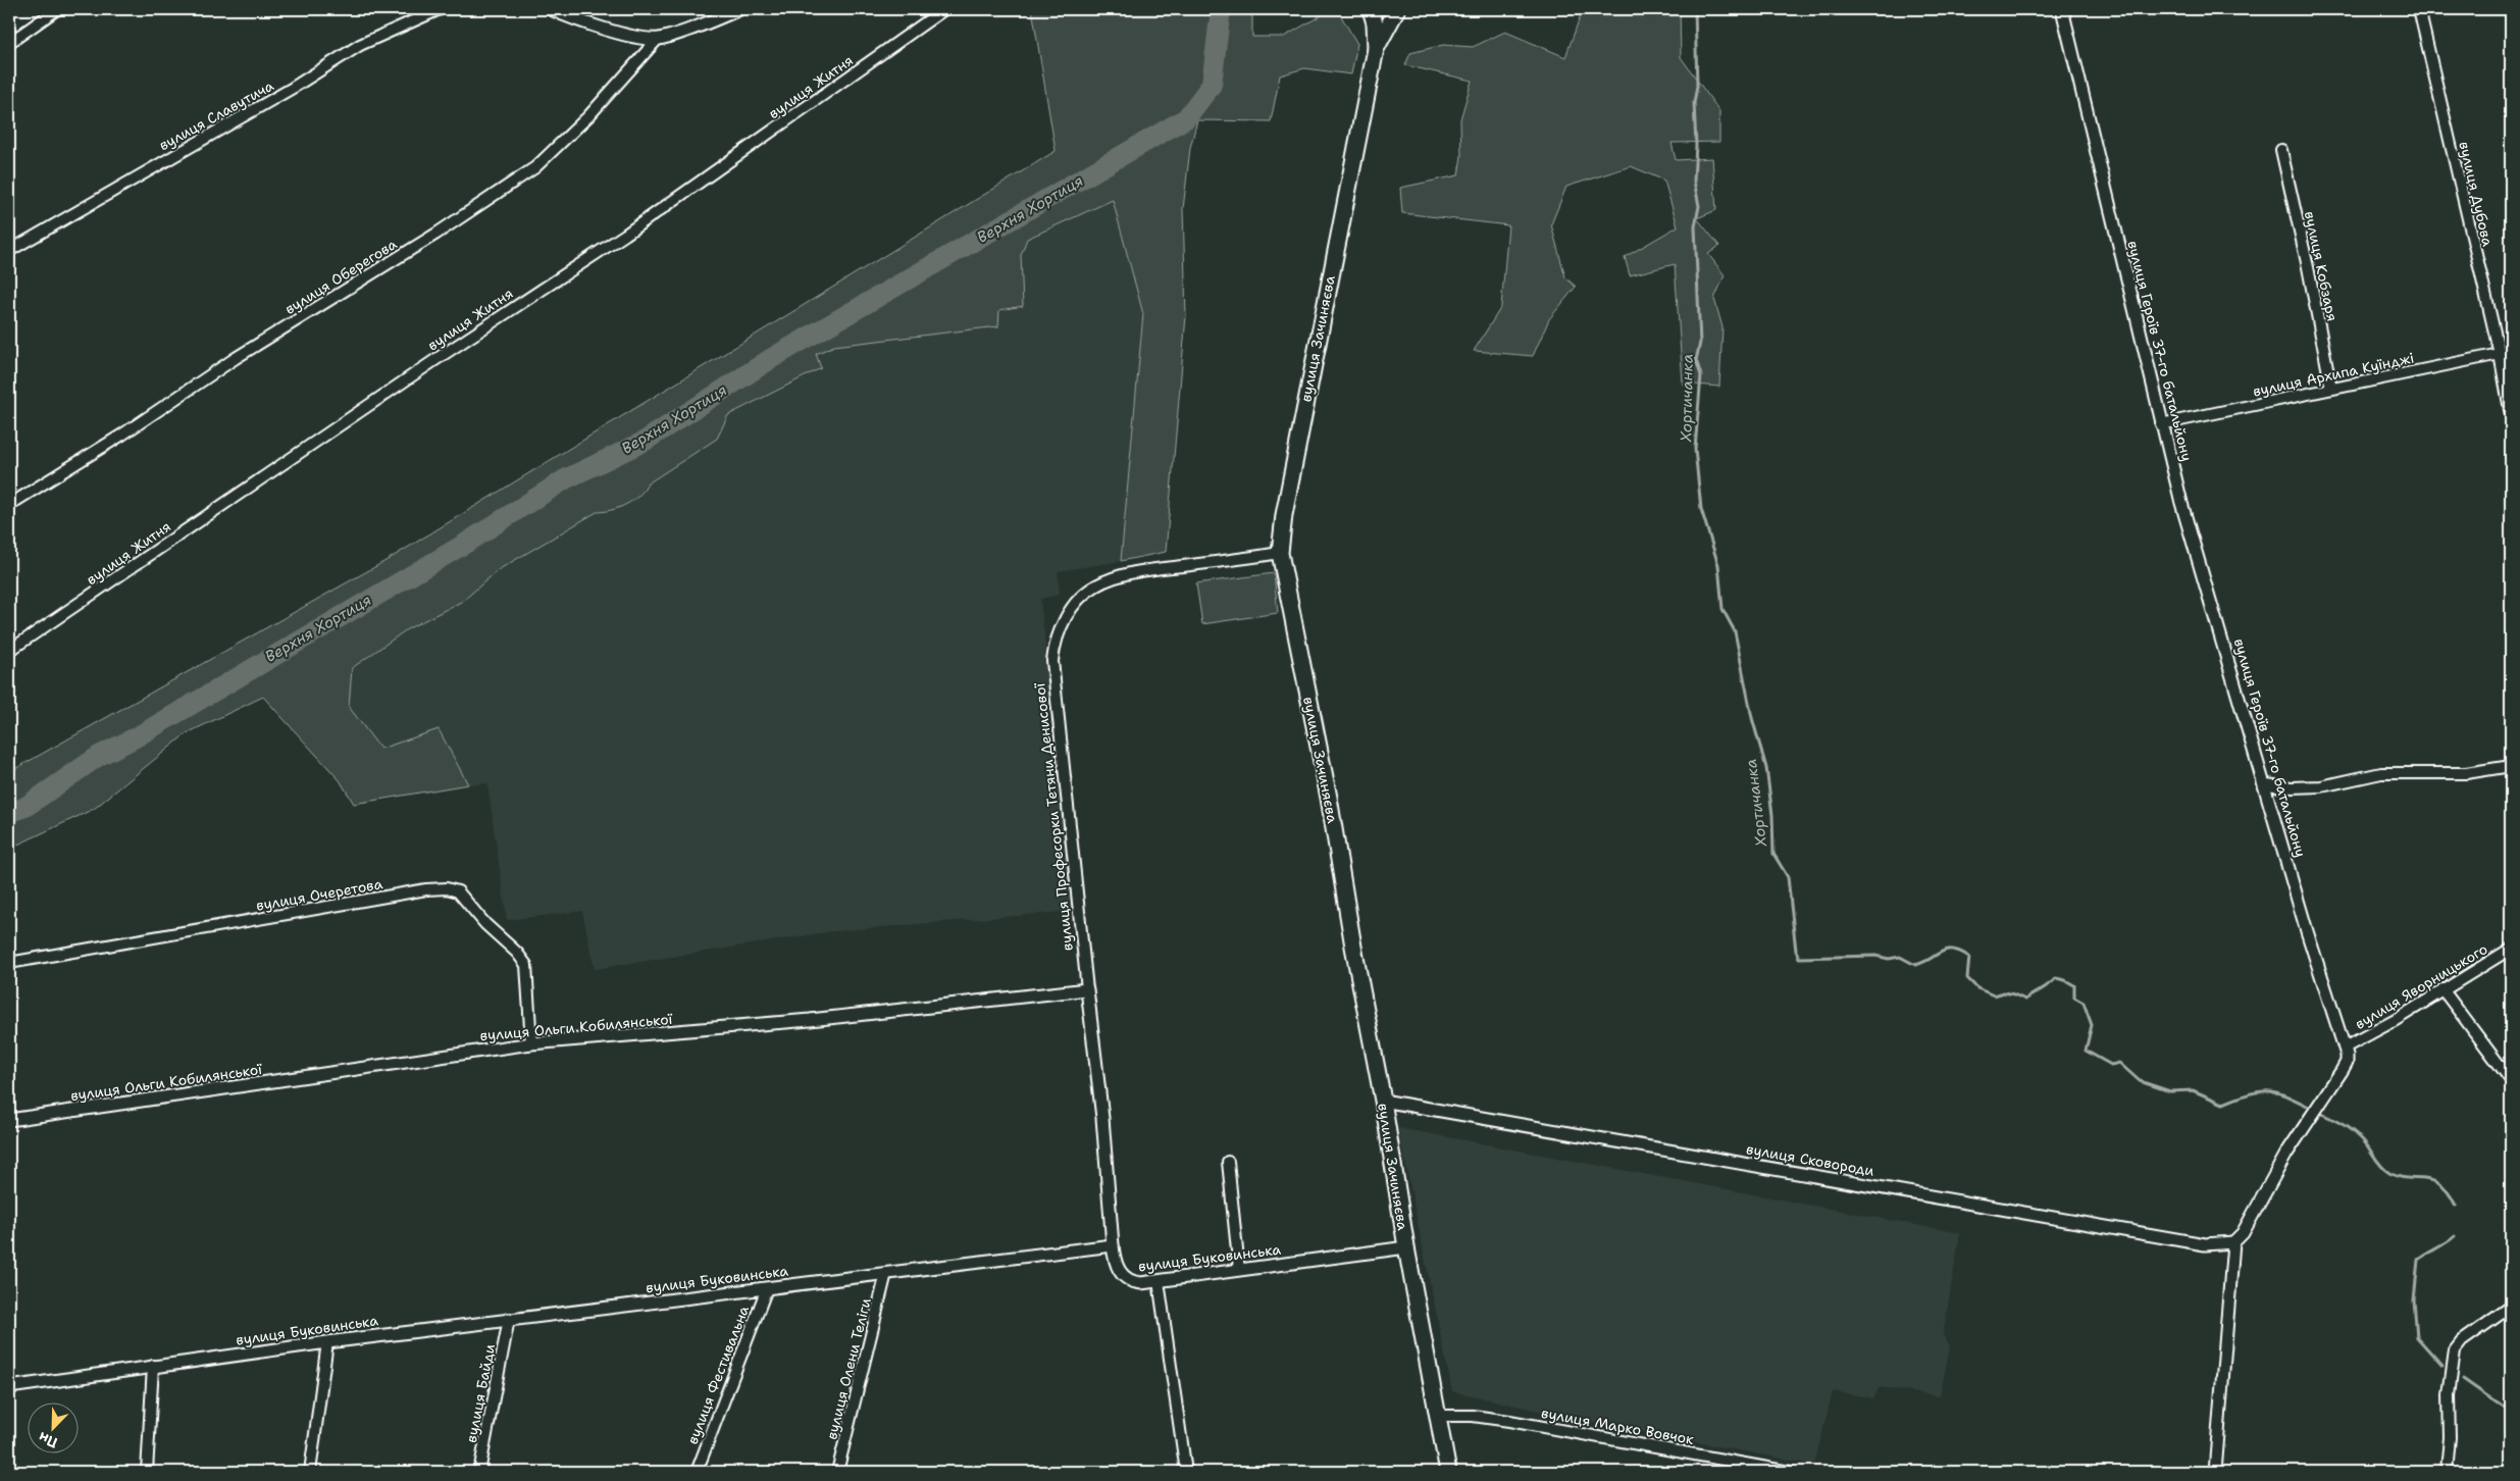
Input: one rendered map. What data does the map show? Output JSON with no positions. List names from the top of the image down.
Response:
{
  "streets": {
    "main road": ["вулиця Зачиняєва"],
    "street": [
      "вулиця Житня",
      "вулиця Славутича",
      "вулиця Дубова",
      "вулиця Кобзаря",
      "вулиця Оберегова",
      "вулиця Героїв 37-го батальйону",
      "вулиця Архипа Куїнджі",
      "вулиця Професорки Тетяни Денисової",
      "вулиця Очеретова",
      "вулиця Яворницького",
      "вулиця Ольги Кобилянської",
      "вулиця Сковороди",
      "вулиця Буковинська",
      "вулиця Олени Теліги",
      "вулиця Фестивальна",
      "вулиця Байди",
      "вулиця Марко Вовчок"
    ]
  },
  "crossings": [
    ["вулиця Дубова", "вулиця Архипа Куїнджі"],
    ["вулиця Кобзаря", "вулиця Архипа Куїнджі"],
    ["вулиця Зачиняєва", "вулиця Професорки Тетяни Денисової"],
    ["вулиця Зачиняєва", "вулиця Сковороди"],
    ["вулиця Зачиняєва", "вулиця Буковинська"],
    ["вулиця Зачиняєва", "вулиця Марко Вовчок"],
    ["вулиця Героїв 37-го батальйону", "вулиця Архипа Куїнджі"],
    ["вулиця Героїв 37-го батальйону", "вулиця Яворницького"],
    ["вулиця Героїв 37-го батальйону", "вулиця Сковороди"],
    ["вулиця Професорки Тетяни Денисової", "вулиця Ольги Кобилянської"],
    ["вулиця Професорки Тетяни Денисової", "вулиця Буковинська"],
    ["вулиця Очеретова", "вулиця Ольги Кобилянської"],
    ["вулиця Буковинська", "вулиця Олени Теліги"],
    ["вулиця Буковинська", "вулиця Фестивальна"],
    ["вулиця Буковинська", "вулиця Байди"]
  ],
  "water": ["Верхня Хортиця", "Хортичанка"],
  "north": "bottom left"
}
